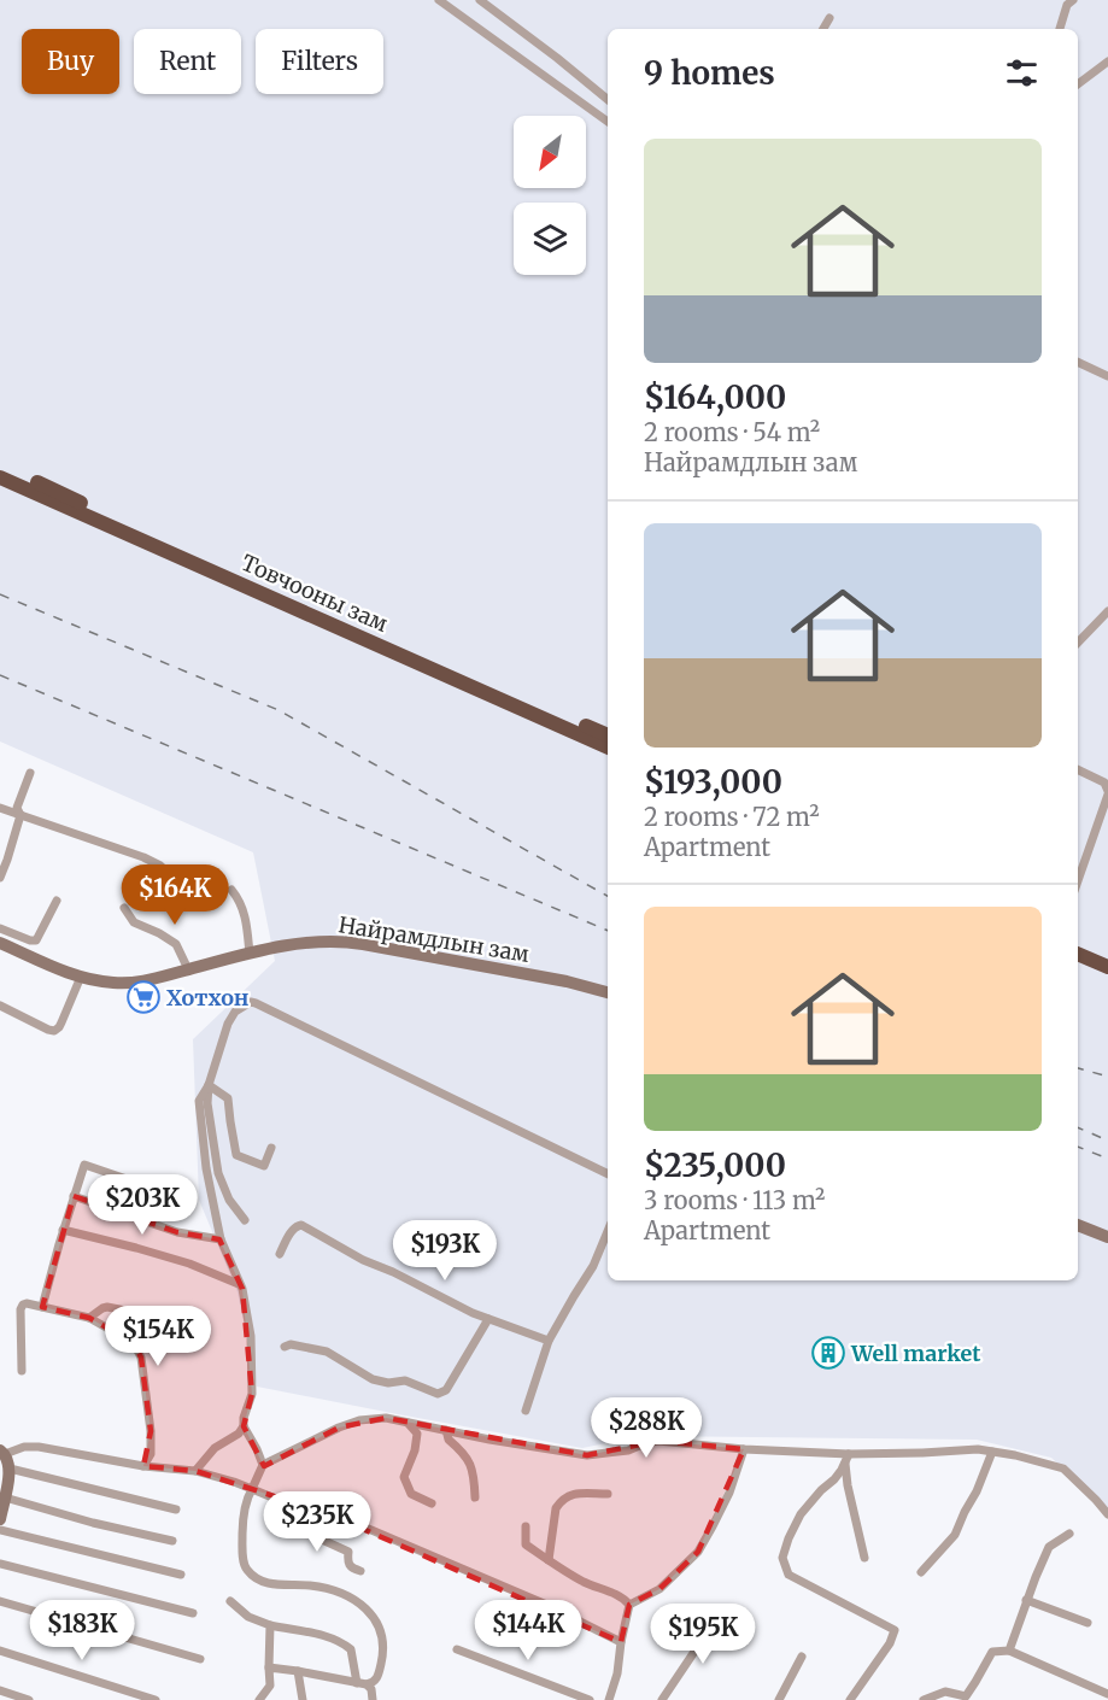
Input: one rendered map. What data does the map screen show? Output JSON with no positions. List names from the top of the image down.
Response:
{
  "streets": {
    "highway": ["Товчооны зам"],
    "main road": ["Найрамдлын зам"]
  },
  "places": {
    "supermarket": ["Хотхон"],
    "building": ["Well market"]
  },
  "north": "bottom left",
  "page": {
    "chip": ["Buy", "Rent", "Filters"],
    "heading": "9 homes",
    "list": [
      {
        "name": "$164,000",
        "note": "2 rooms · 54 m² · Найрамдлын зам"
      },
      {
        "name": "$193,000",
        "note": "2 rooms · 72 m² · Apartment"
      },
      {
        "name": "$235,000",
        "note": "3 rooms · 113 m² · Apartment"
      }
    ],
    "price": [
      "$164K",
      "$203K",
      "$193K",
      "$154K",
      "$288K",
      "$235K",
      "$183K",
      "$144K",
      "$195K"
    ]
  }
}
